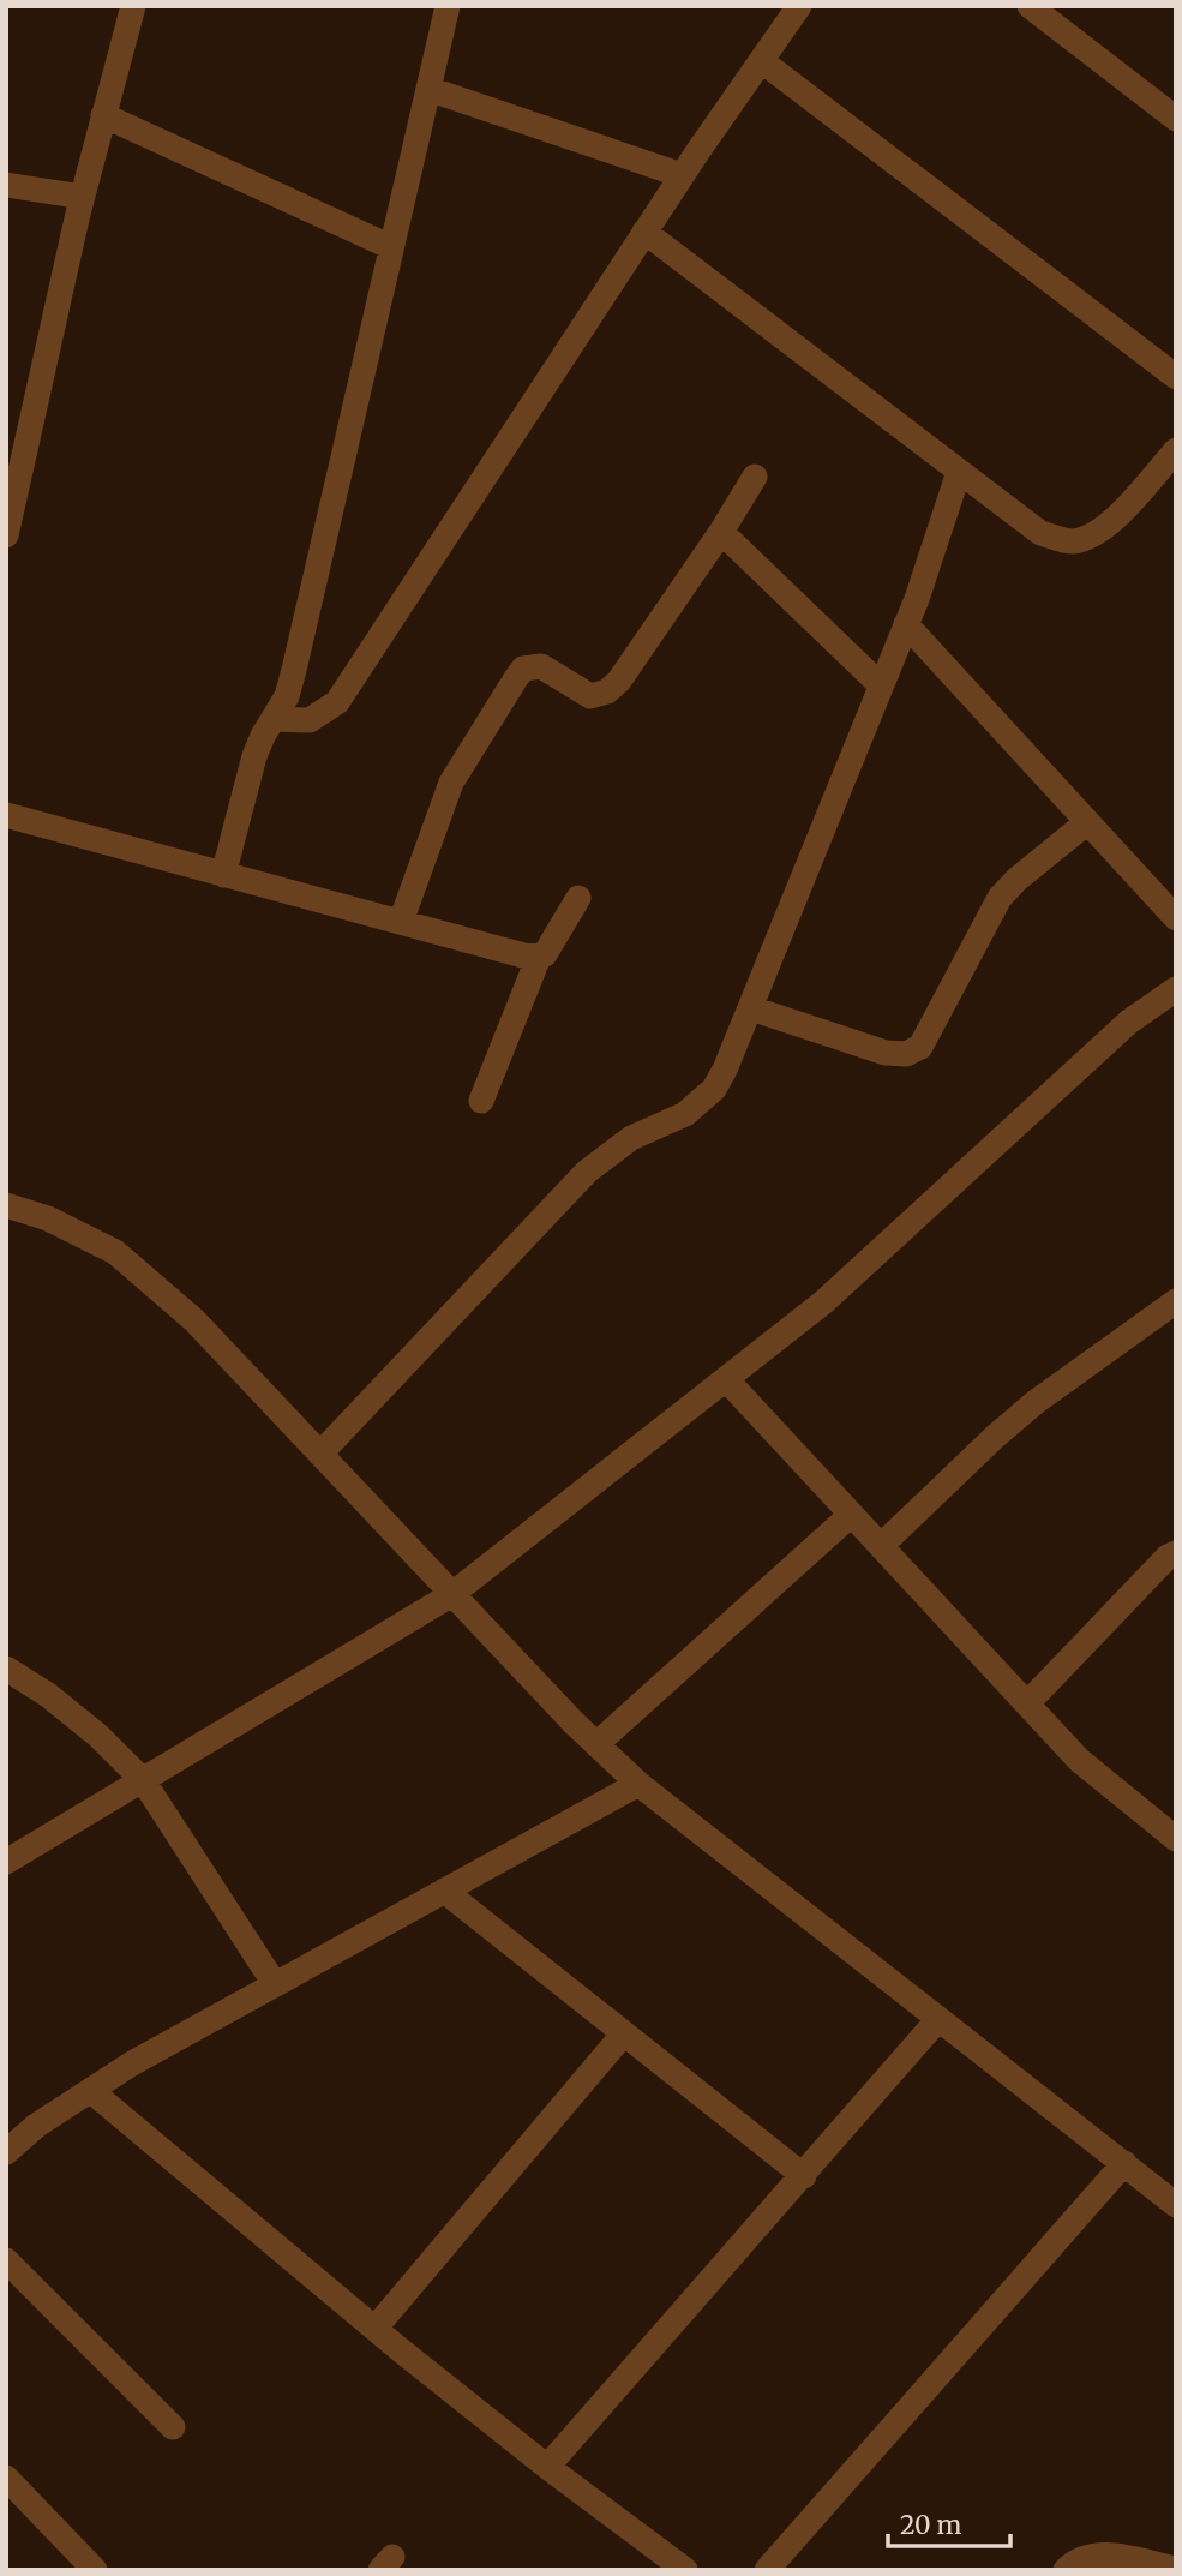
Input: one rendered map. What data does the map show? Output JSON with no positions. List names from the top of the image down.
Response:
{
  "scale_bar": "20 m"
}
